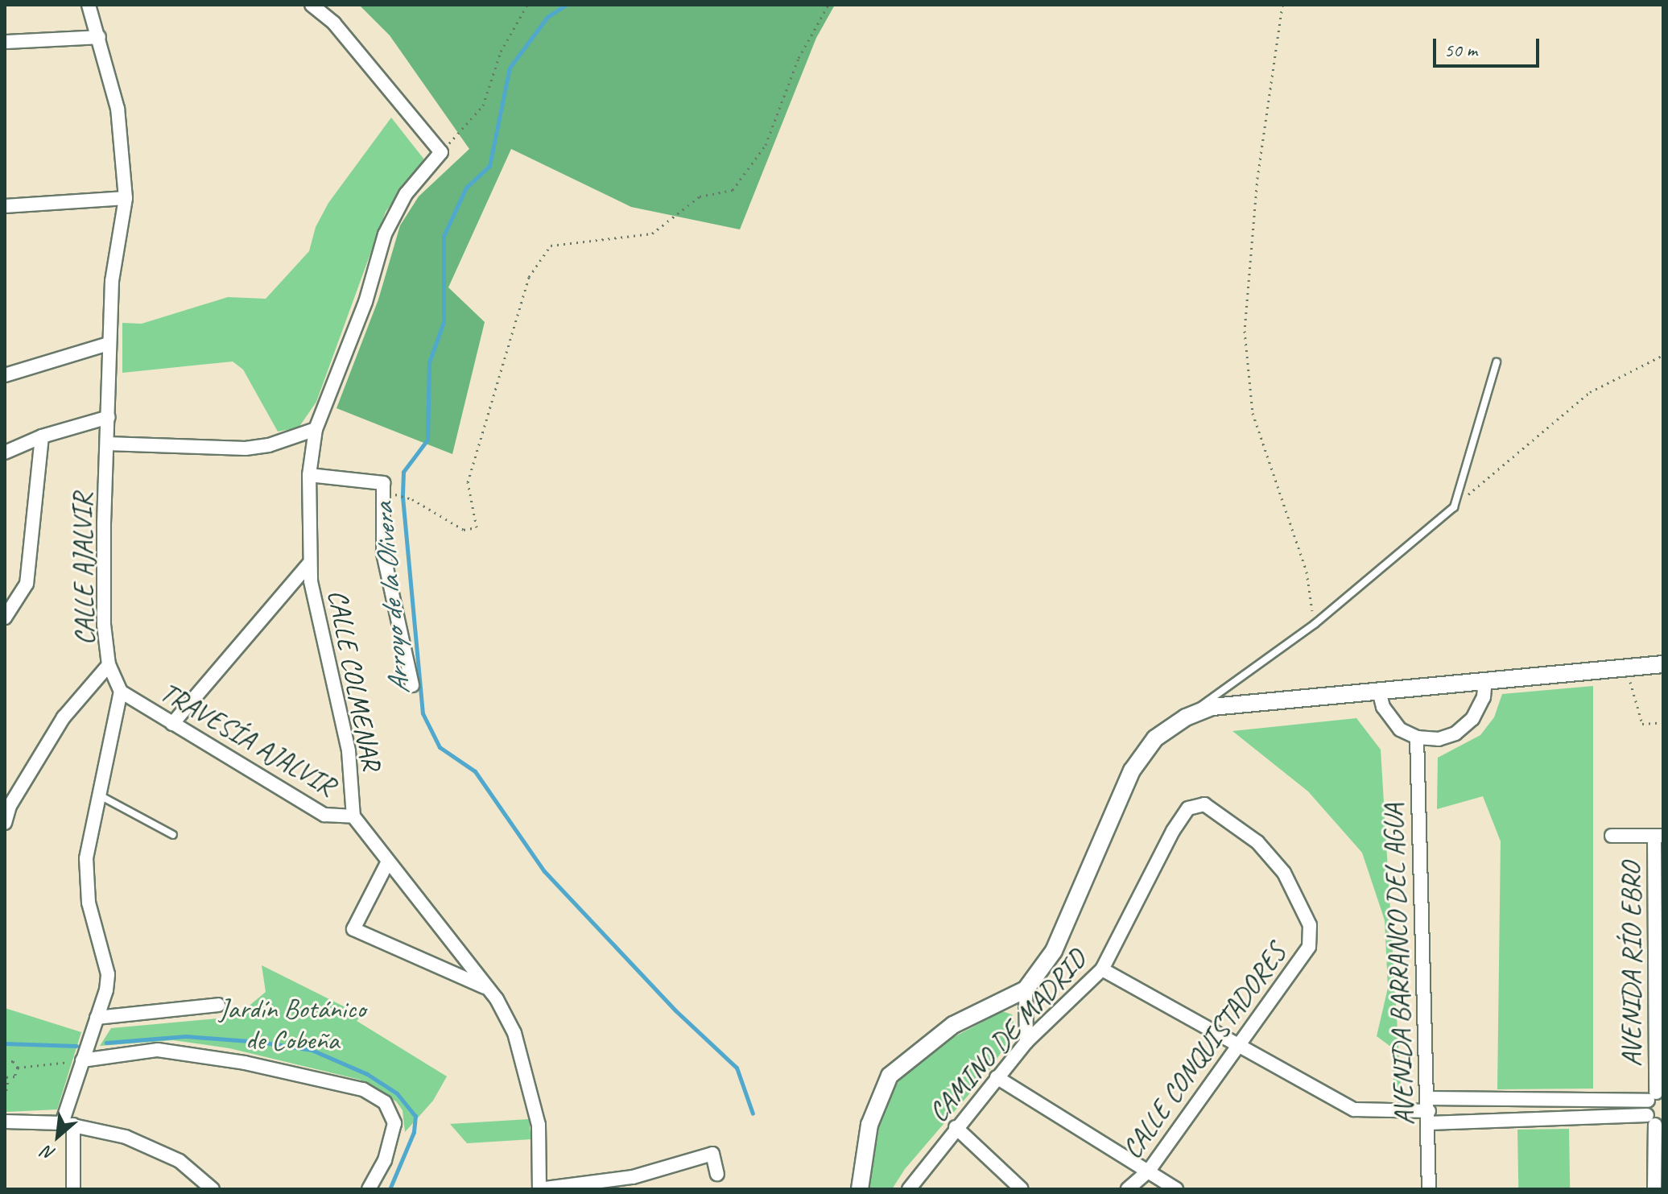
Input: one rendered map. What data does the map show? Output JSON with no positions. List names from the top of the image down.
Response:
{
  "streets": {
    "street": [
      "CALLE AJALVIR",
      "CALLE COLMENAR",
      "TRAVESÍA AJALVIR",
      "AVENIDA BARRANCO DEL AGUA",
      "AVENIDA RÍO EBRO",
      "CAMINO DE MADRID",
      "CALLE CONQUISTADORES"
    ]
  },
  "crossings": [
    ["CALLE AJALVIR", "TRAVESÍA AJALVIR"],
    ["CALLE COLMENAR", "TRAVESÍA AJALVIR"],
    ["CAMINO DE MADRID", "CALLE CONQUISTADORES"]
  ],
  "water": ["Arroyo de la Olivera"],
  "parks": ["Jardín Botánico de Cobeña"],
  "scale_bar": "50 m",
  "north": "bottom left"
}
